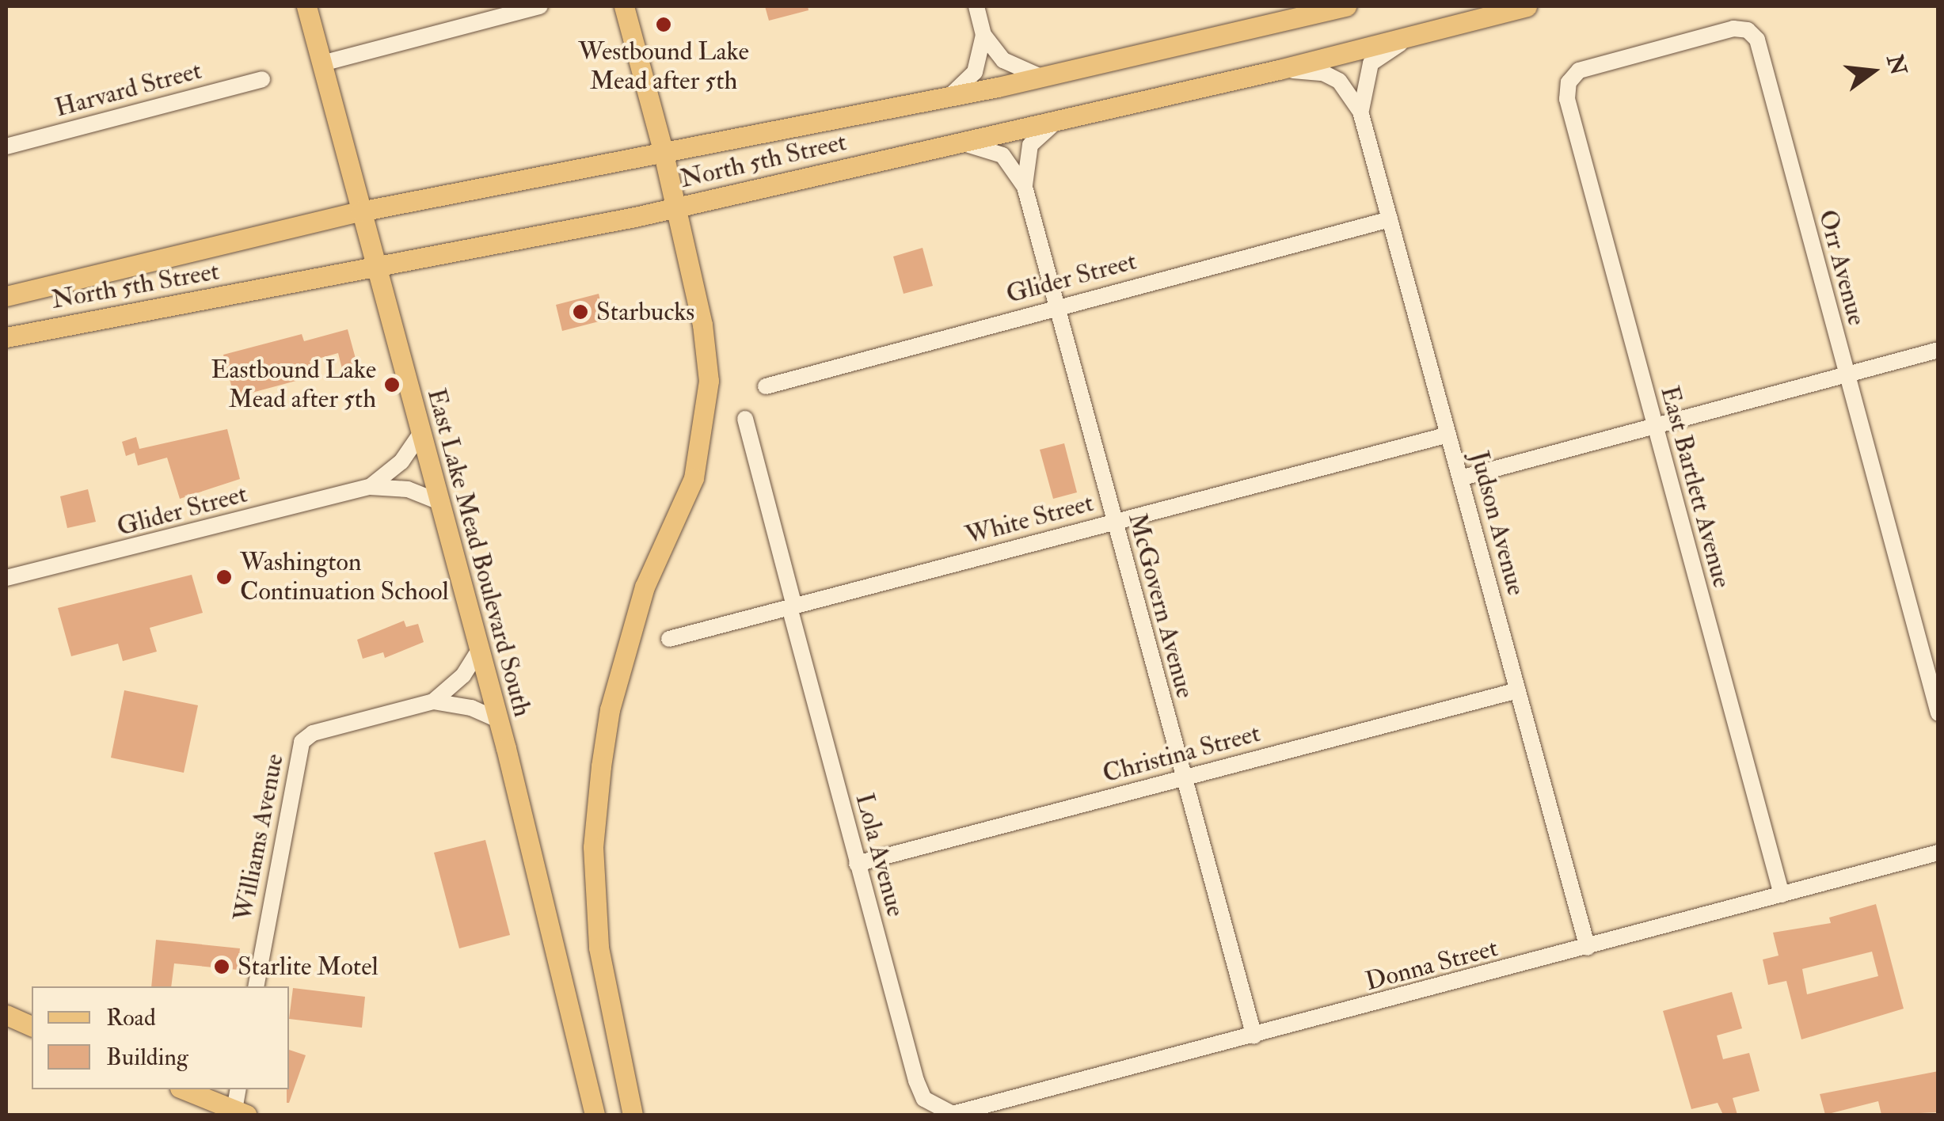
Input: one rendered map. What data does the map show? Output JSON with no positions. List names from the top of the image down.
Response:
{
  "streets": {
    "main road": ["North 5th Street", "East Lake Mead Boulevard South"],
    "street": [
      "Harvard Street",
      "Orr Avenue",
      "Glider Street",
      "East Bartlett Avenue",
      "White Street",
      "Judson Avenue",
      "McGovern Avenue",
      "Christina Street",
      "Williams Avenue",
      "Lola Avenue",
      "Donna Street"
    ]
  },
  "crossings": [
    ["North 5th Street", "Judson Avenue"],
    ["North 5th Street", "East Lake Mead Boulevard South"],
    ["North 5th Street", "McGovern Avenue"],
    ["Orr Avenue", "East Bartlett Avenue"],
    ["Glider Street", "Judson Avenue"],
    ["Glider Street", "East Lake Mead Boulevard South"],
    ["Glider Street", "McGovern Avenue"],
    ["East Bartlett Avenue", "Donna Street"],
    ["White Street", "Judson Avenue"],
    ["White Street", "McGovern Avenue"],
    ["White Street", "Lola Avenue"],
    ["Judson Avenue", "Christina Street"],
    ["Judson Avenue", "Donna Street"],
    ["McGovern Avenue", "Christina Street"],
    ["McGovern Avenue", "Donna Street"],
    ["Christina Street", "Lola Avenue"],
    ["Lola Avenue", "Donna Street"]
  ],
  "places": [
    "Westbound Lake Mead after 5th",
    "Starbucks",
    "Eastbound Lake Mead after 5th",
    "Washington Continuation School",
    "Starlite Motel"
  ],
  "legend": ["Road", "Building"],
  "north": "right"
}
